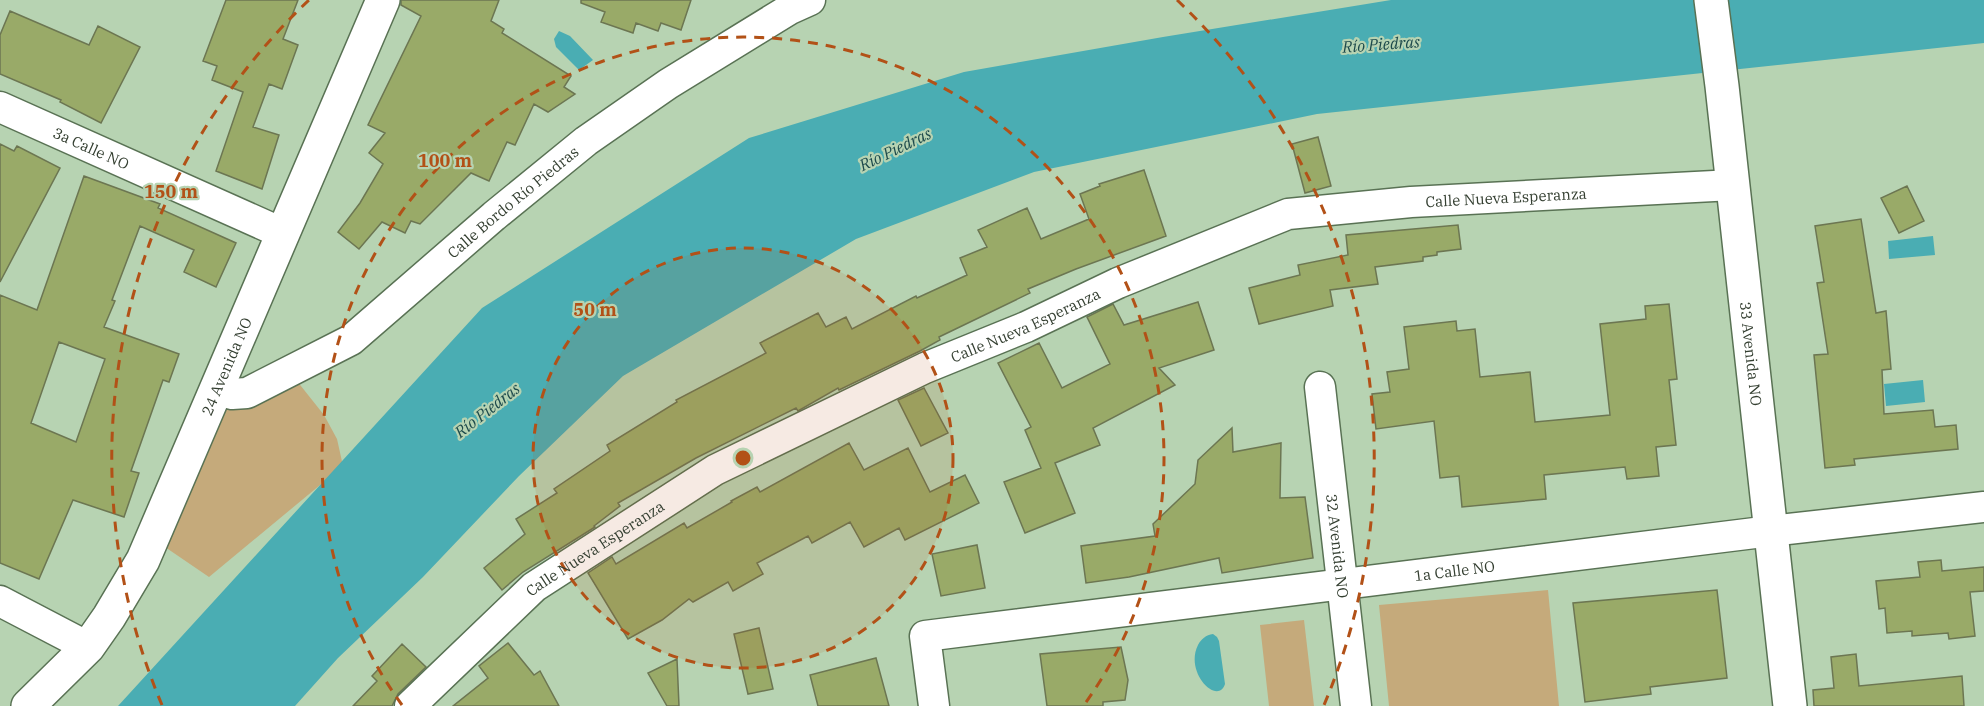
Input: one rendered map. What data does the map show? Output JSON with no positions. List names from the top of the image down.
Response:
{
  "streets": {
    "street": [
      "3a Calle NO",
      "Calle Nueva Esperanza",
      "Calle Bordo Río Piedras",
      "33 Avenida NO",
      "24 Avenida NO",
      "32 Avenida NO",
      "1a Calle NO"
    ]
  },
  "crossings": [
    ["3a Calle NO", "24 Avenida NO"],
    ["Calle Nueva Esperanza", "33 Avenida NO"],
    ["Calle Bordo Río Piedras", "24 Avenida NO"],
    ["33 Avenida NO", "1a Calle NO"],
    ["32 Avenida NO", "1a Calle NO"]
  ],
  "water": ["Río Piedras"],
  "rings": ["100 m", "150 m", "50 m"]
}
